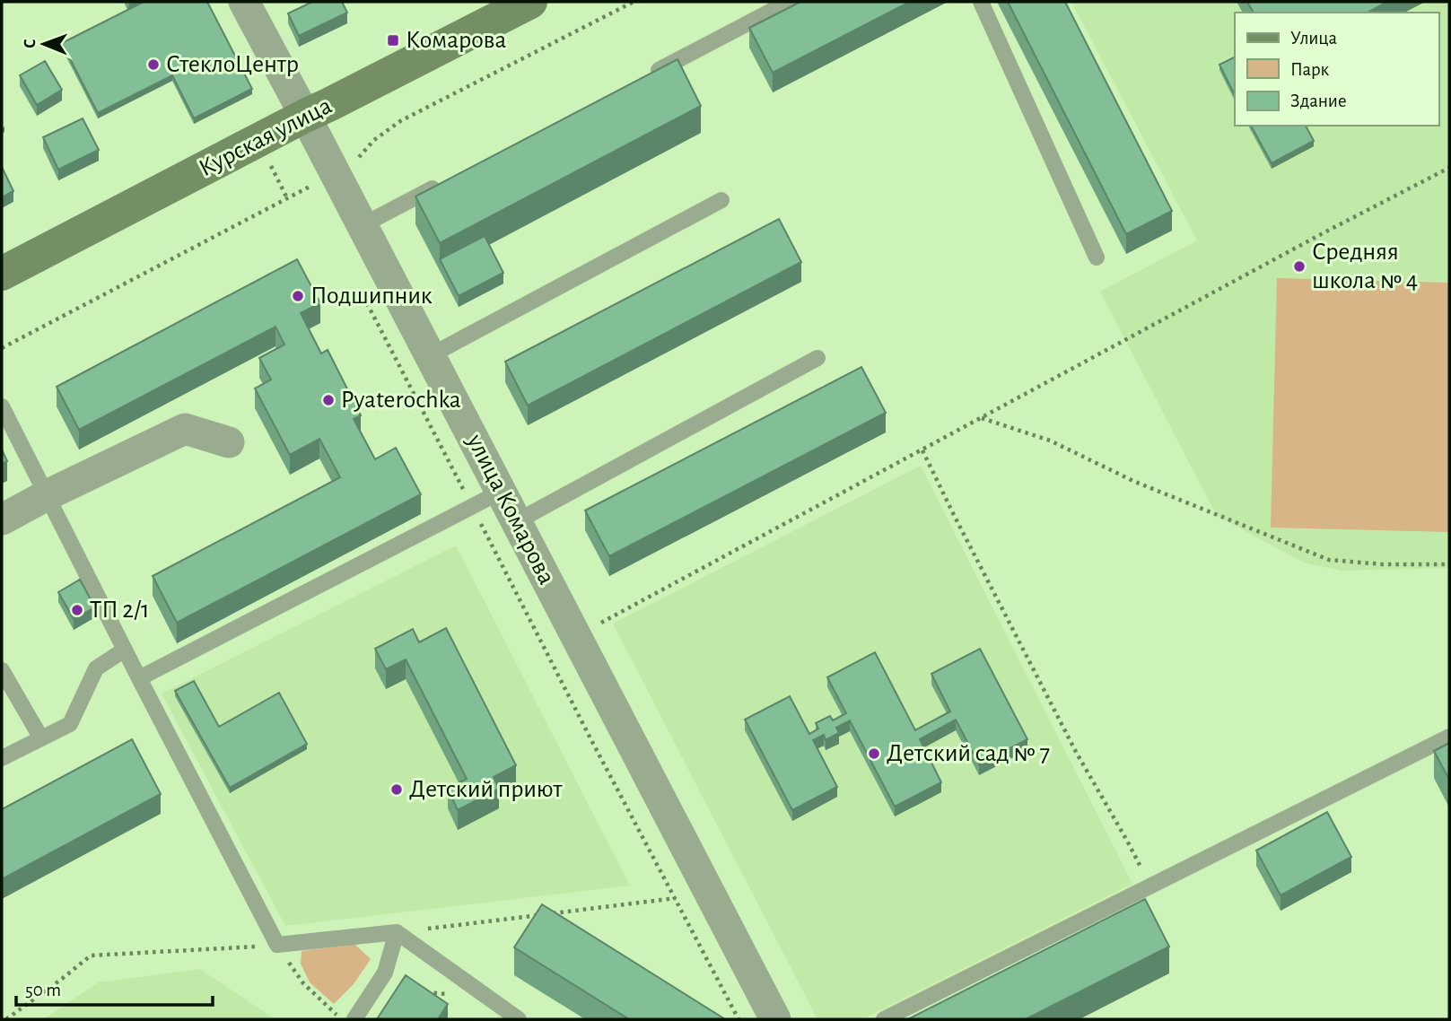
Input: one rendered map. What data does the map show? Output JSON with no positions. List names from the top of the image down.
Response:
{
  "streets": {
    "main road": ["Курская улица"],
    "street": ["улица Комарова"]
  },
  "crossings": [
    ["Курская улица", "улица Комарова"]
  ],
  "places": {
    "transit": ["Комарова"],
    "other": [
      "СтеклоЦентр",
      "Средняя школа № 4",
      "Подшипник",
      "Pyaterochka",
      "ТП 2/1",
      "Детский сад № 7",
      "Детский приют"
    ]
  },
  "legend": ["Улица", "Парк", "Здание"],
  "scale_bar": "50 m",
  "north": "left"
}
